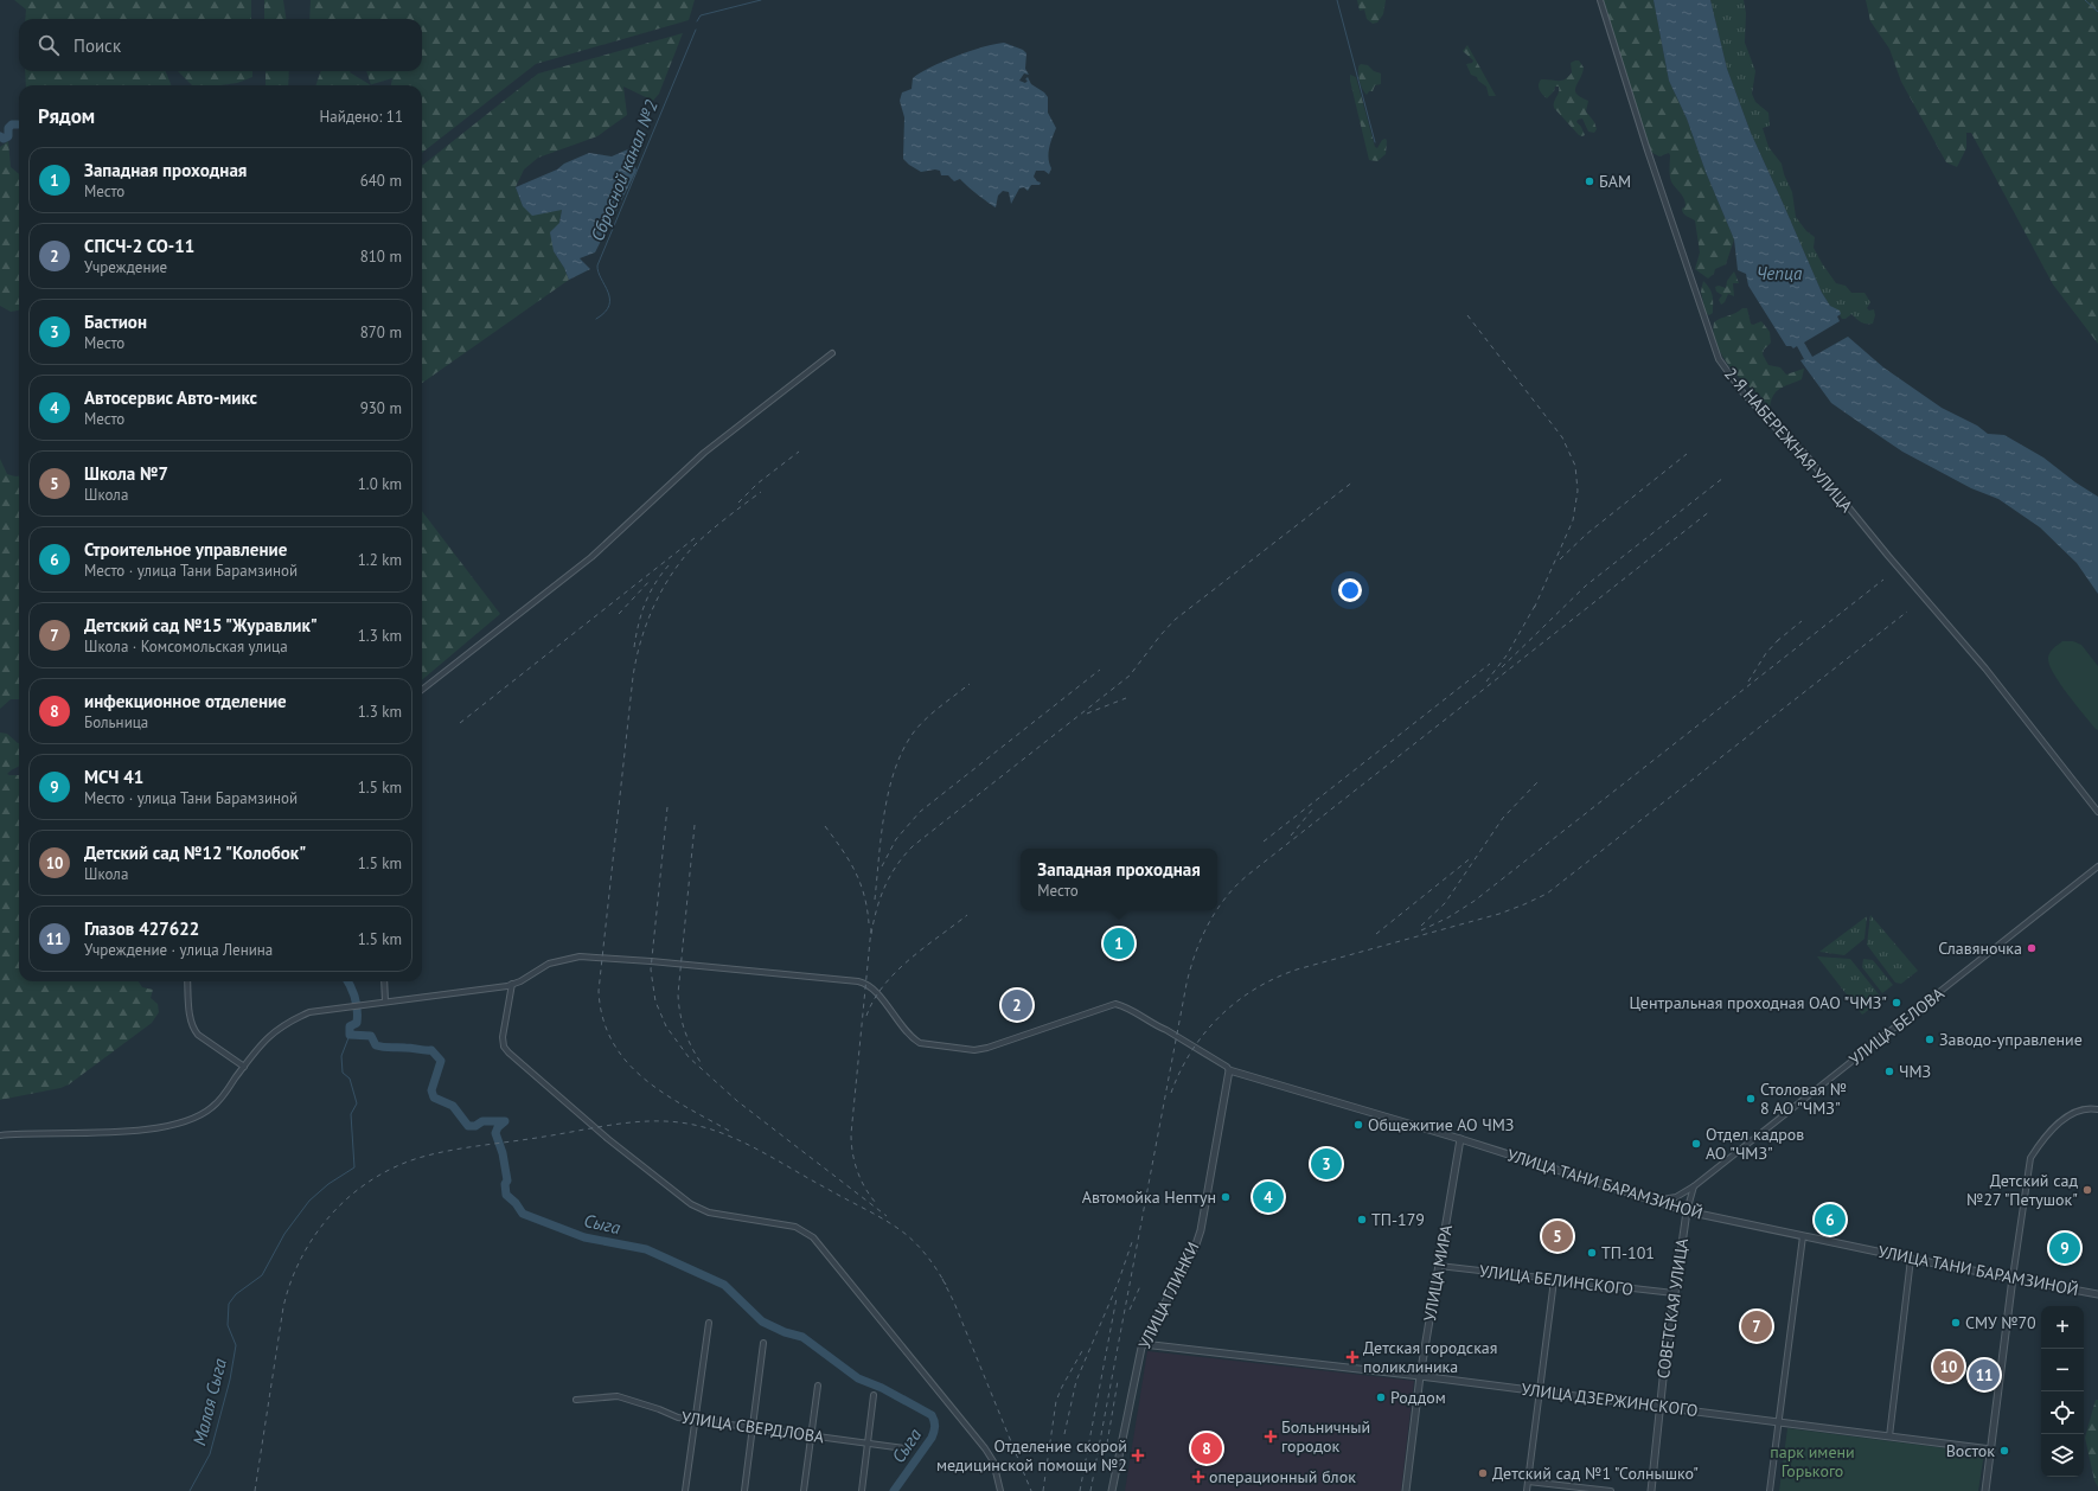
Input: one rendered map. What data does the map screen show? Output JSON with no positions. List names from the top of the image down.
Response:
{
  "streets": {
    "street": [
      "2-Я НАБЕРЕЖНАЯ УЛИЦА",
      "УЛИЦА БЕЛОВА",
      "УЛИЦА ТАНИ БАРАМЗИНОЙ",
      "УЛИЦА МИРА",
      "УЛИЦА БЕЛИНСКОГО",
      "УЛИЦА ГЛИНКИ",
      "СОВЕТСКАЯ УЛИЦА",
      "УЛИЦА ДЗЕРЖИНСКОГО",
      "УЛИЦА СВЕРДЛОВА"
    ]
  },
  "crossings": [
    ["УЛИЦА БЕЛОВА", "УЛИЦА ТАНИ БАРАМЗИНОЙ"],
    ["УЛИЦА ТАНИ БАРАМЗИНОЙ", "УЛИЦА МИРА"],
    ["УЛИЦА ТАНИ БАРАМЗИНОЙ", "УЛИЦА ГЛИНКИ"],
    ["УЛИЦА ТАНИ БАРАМЗИНОЙ", "СОВЕТСКАЯ УЛИЦА"],
    ["УЛИЦА МИРА", "УЛИЦА БЕЛИНСКОГО"],
    ["УЛИЦА МИРА", "УЛИЦА ДЗЕРЖИНСКОГО"],
    ["УЛИЦА БЕЛИНСКОГО", "СОВЕТСКАЯ УЛИЦА"],
    ["УЛИЦА ГЛИНКИ", "УЛИЦА ДЗЕРЖИНСКОГО"],
    ["СОВЕТСКАЯ УЛИЦА", "УЛИЦА ДЗЕРЖИНСКОГО"]
  ],
  "water": [
    "Сбросной канал №2",
    "Чепца",
    "Сыга",
    "Малая Сыга"
  ],
  "parks": ["парк имени Горького"],
  "places": {
    "other": [
      "БАМ",
      "Славяночка",
      "Центральная проходная ОАО \"ЧМЗ\"",
      "Заводо-управление",
      "ЧМЗ",
      "Столовая № 8 АО \"ЧМЗ\"",
      "Общежитие АО ЧМЗ",
      "Отдел кадров АО \"ЧМЗ\"",
      "Детский сад №27 \"Петушок\"",
      "Автомойка Нептун",
      "ТП-179",
      "ТП-101",
      "СМУ №70",
      "Роддом",
      "Восток",
      "Детский сад №1 \"Солнышко\""
    ],
    "health": [
      "Детская городская поликлиника",
      "Больничный городок",
      "Отделение скорой медицинской помощи №2",
      "операционный блок"
    ]
  },
  "page": {
    "search": "Поиск",
    "heading": ["Рядом", "Найдено: 11"],
    "list": [
      {
        "mark": "1",
        "name": "Западная проходная",
        "note": "Место",
        "value": "640 m"
      },
      {
        "mark": "2",
        "name": "СПСЧ-2 СО-11",
        "note": "Учреждение",
        "value": "810 m"
      },
      {
        "mark": "3",
        "name": "Бастион",
        "note": "Место",
        "value": "870 m"
      },
      {
        "mark": "4",
        "name": "Автосервис Авто-микс",
        "note": "Место",
        "value": "930 m"
      },
      {
        "mark": "5",
        "name": "Школа №7",
        "note": "Школа",
        "value": "1.0 km"
      },
      {
        "mark": "6",
        "name": "Строительное управление",
        "note": "Место · улица Тани Барамзиной",
        "value": "1.2 km"
      },
      {
        "mark": "7",
        "name": "Детский сад №15 \"Журавлик\"",
        "note": "Школа · Комсомольская улица",
        "value": "1.3 km"
      },
      {
        "mark": "8",
        "name": "инфекционное отделение",
        "note": "Больница",
        "value": "1.3 km"
      },
      {
        "mark": "9",
        "name": "МСЧ 41",
        "note": "Место · улица Тани Барамзиной",
        "value": "1.5 km"
      },
      {
        "mark": "10",
        "name": "Детский сад №12 \"Колобок\"",
        "note": "Школа",
        "value": "1.5 km"
      },
      {
        "mark": "11",
        "name": "Глазов 427622",
        "note": "Учреждение · улица Ленина",
        "value": "1.5 km"
      }
    ],
    "popup": ["Западная проходная", "Место"],
    "pins": [
      "1",
      "2",
      "3",
      "4",
      "6",
      "5",
      "9",
      "7",
      "10",
      "11",
      "8"
    ],
    "map_buttons": ["+", "−"]
  }
}
